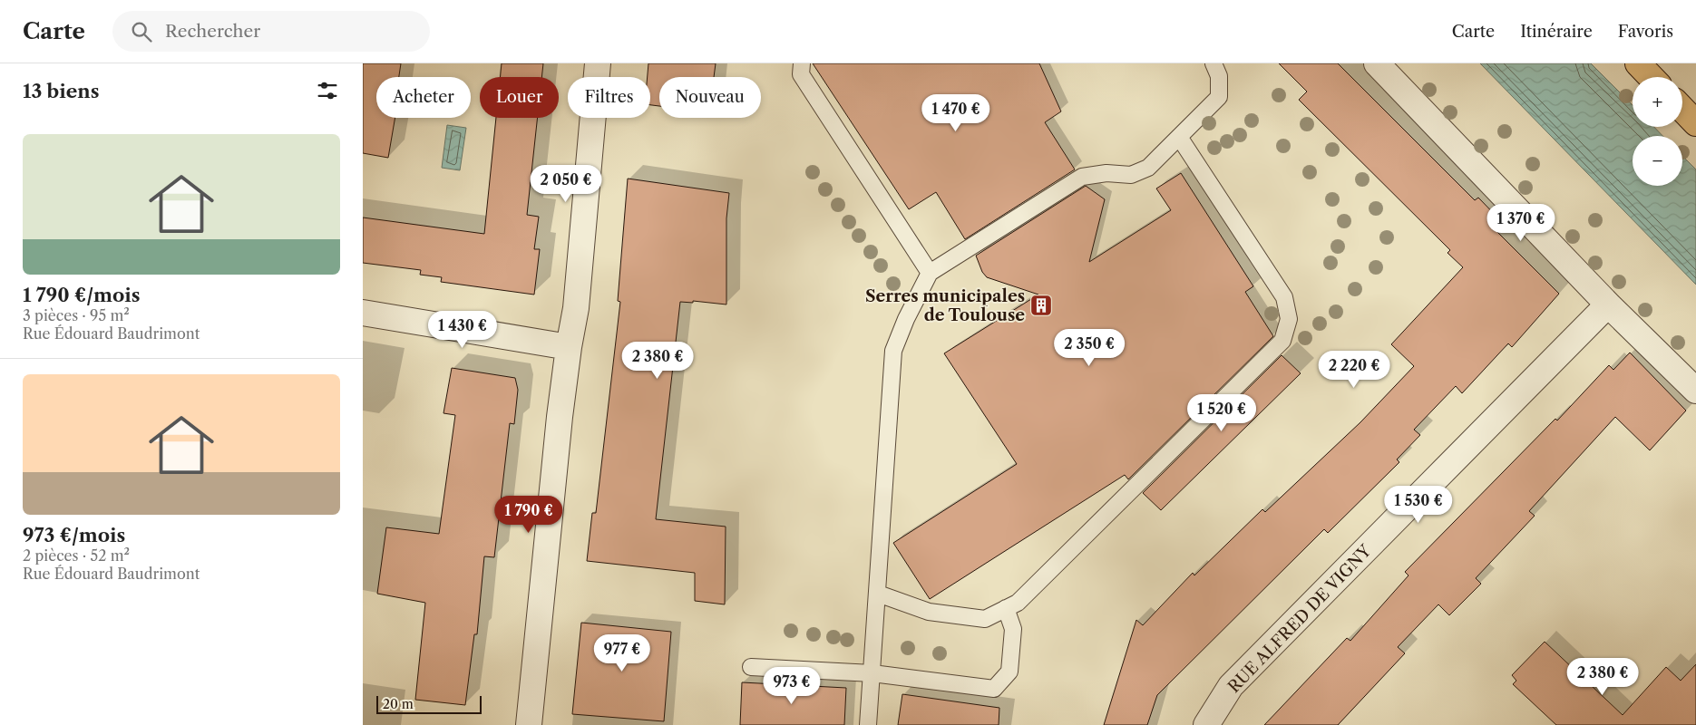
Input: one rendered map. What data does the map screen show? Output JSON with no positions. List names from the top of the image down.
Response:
{
  "streets": {
    "street": ["RUE ALFRED DE VIGNY"]
  },
  "places": {
    "building": ["Serres municipales de Toulouse"]
  },
  "scale_bar": "20 m",
  "page": {
    "header": "Carte",
    "search": "Rechercher",
    "nav": ["Carte", "Itinéraire", "Favoris"],
    "heading": "13 biens",
    "map_buttons": ["+", "−"],
    "chip": [
      "Acheter",
      "Louer",
      "Filtres",
      "Nouveau"
    ],
    "price": [
      "1 470 €",
      "2 050 €",
      "1 370 €",
      "1 430 €",
      "2 350 €",
      "2 380 €",
      "2 220 €",
      "1 520 €",
      "1 530 €",
      "1 790 €",
      "977 €",
      "2 380 €",
      "973 €"
    ],
    "list": [
      {
        "name": "1 790 €/mois",
        "note": "3 pièces · 95 m² · Rue Édouard Baudrimont"
      },
      {
        "name": "973 €/mois",
        "note": "2 pièces · 52 m² · Rue Édouard Baudrimont"
      }
    ],
    "scale": "20 m"
  }
}
